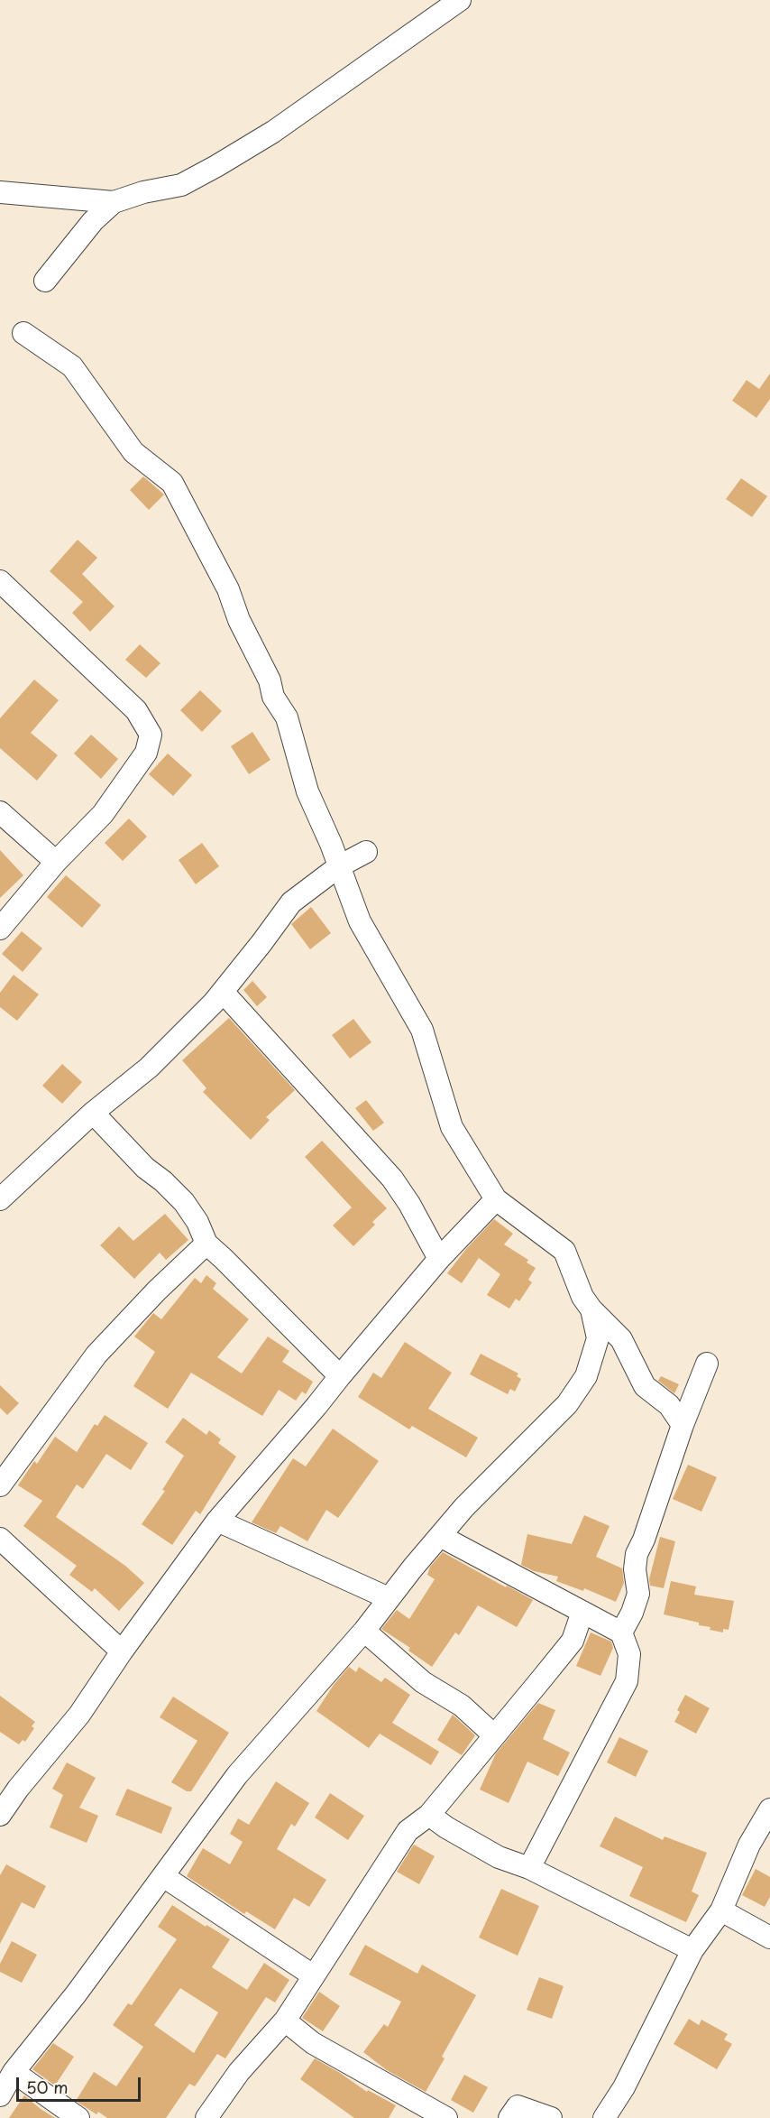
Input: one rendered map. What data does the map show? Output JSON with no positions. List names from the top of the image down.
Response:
{
  "scale_bar": "50 m"
}
